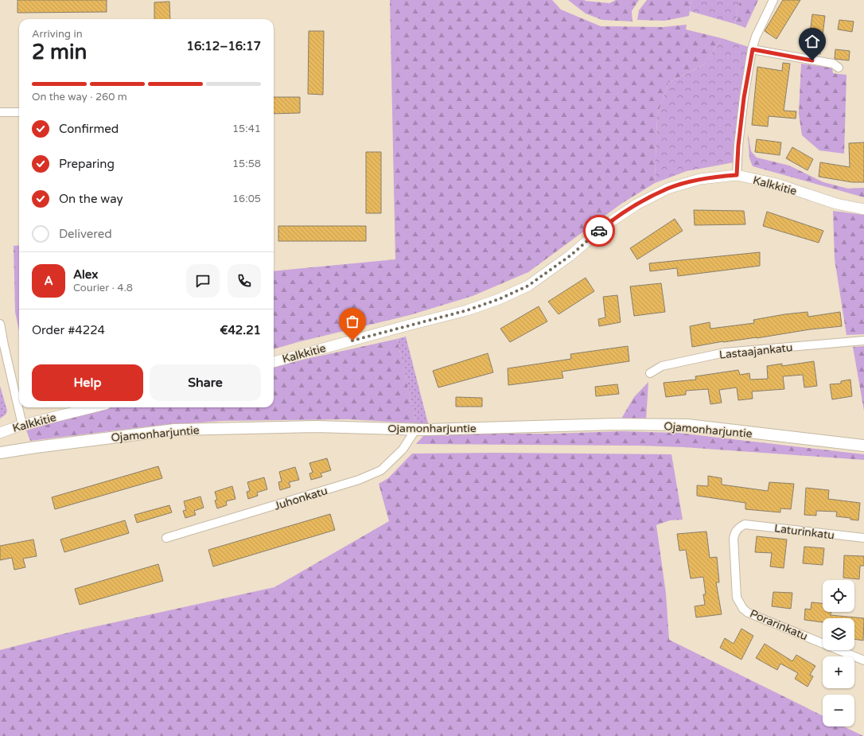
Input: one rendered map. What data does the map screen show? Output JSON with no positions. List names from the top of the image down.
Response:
{
  "streets": {
    "main road": ["Ojamonharjuntie"],
    "street": [
      "Kalkkitie",
      "Lastaajankatu",
      "Juhonkatu",
      "Laturinkatu",
      "Porarinkatu"
    ]
  },
  "crossings": [
    ["Ojamonharjuntie", "Juhonkatu"],
    ["Laturinkatu", "Porarinkatu"]
  ],
  "page": {
    "heading": ["2 min", "Arriving in", "16:12–16:17"],
    "panel": [
      "Alex",
      "Courier · 4.8",
      "Order #4224",
      "€42.21"
    ],
    "bar": "On the way · 260 m",
    "list": [
      ["Confirmed", "15:41"],
      ["Preparing", "15:58"],
      ["On the way", "16:05"],
      "Delivered"
    ],
    "round": "A",
    "buttons": ["Help", "Share"],
    "map_buttons": ["+", "−"]
  }
}
